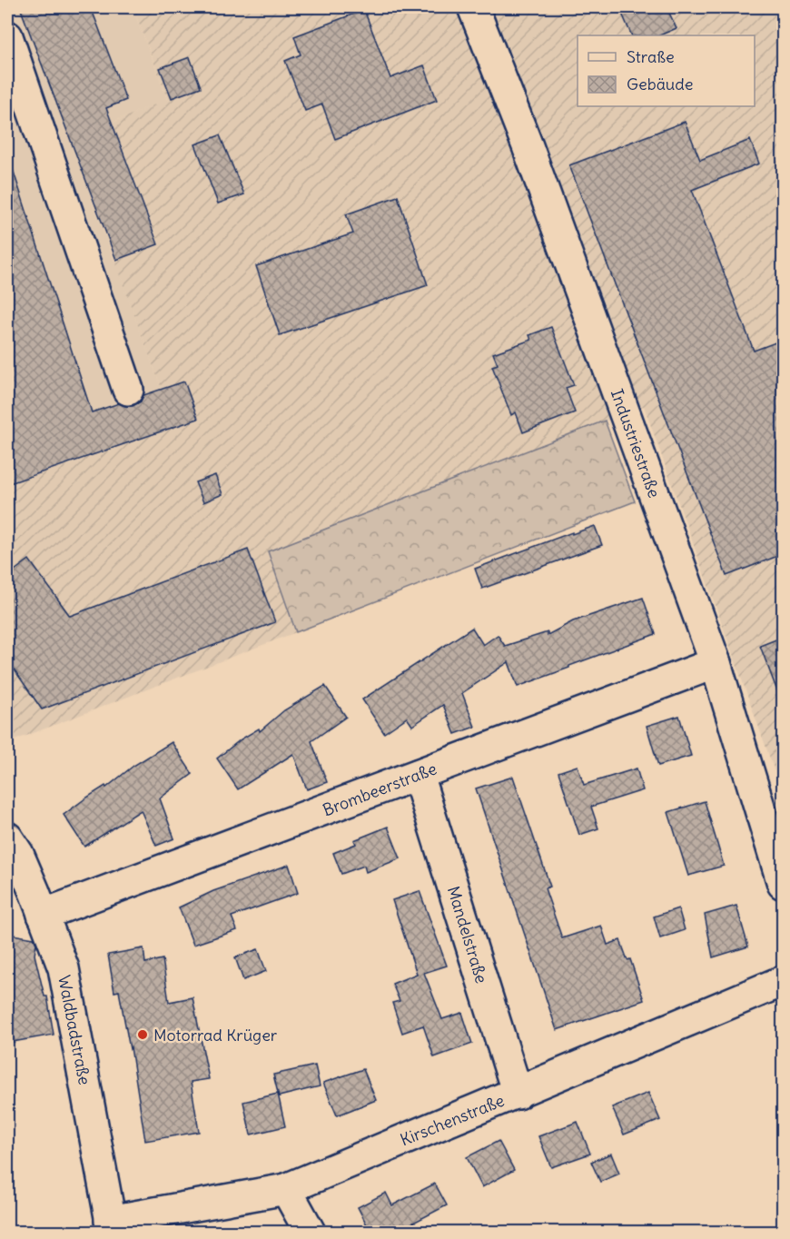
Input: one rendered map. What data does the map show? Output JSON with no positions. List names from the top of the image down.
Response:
{
  "streets": {
    "street": [
      "Industriestraße",
      "Brombeerstraße",
      "Mandelstraße",
      "Waldbadstraße",
      "Kirschenstraße"
    ]
  },
  "crossings": [
    ["Industriestraße", "Brombeerstraße"],
    ["Brombeerstraße", "Mandelstraße"],
    ["Brombeerstraße", "Waldbadstraße"],
    ["Mandelstraße", "Kirschenstraße"],
    ["Waldbadstraße", "Kirschenstraße"]
  ],
  "places": ["Motorrad Krüger"],
  "legend": ["Straße", "Gebäude"]
}
